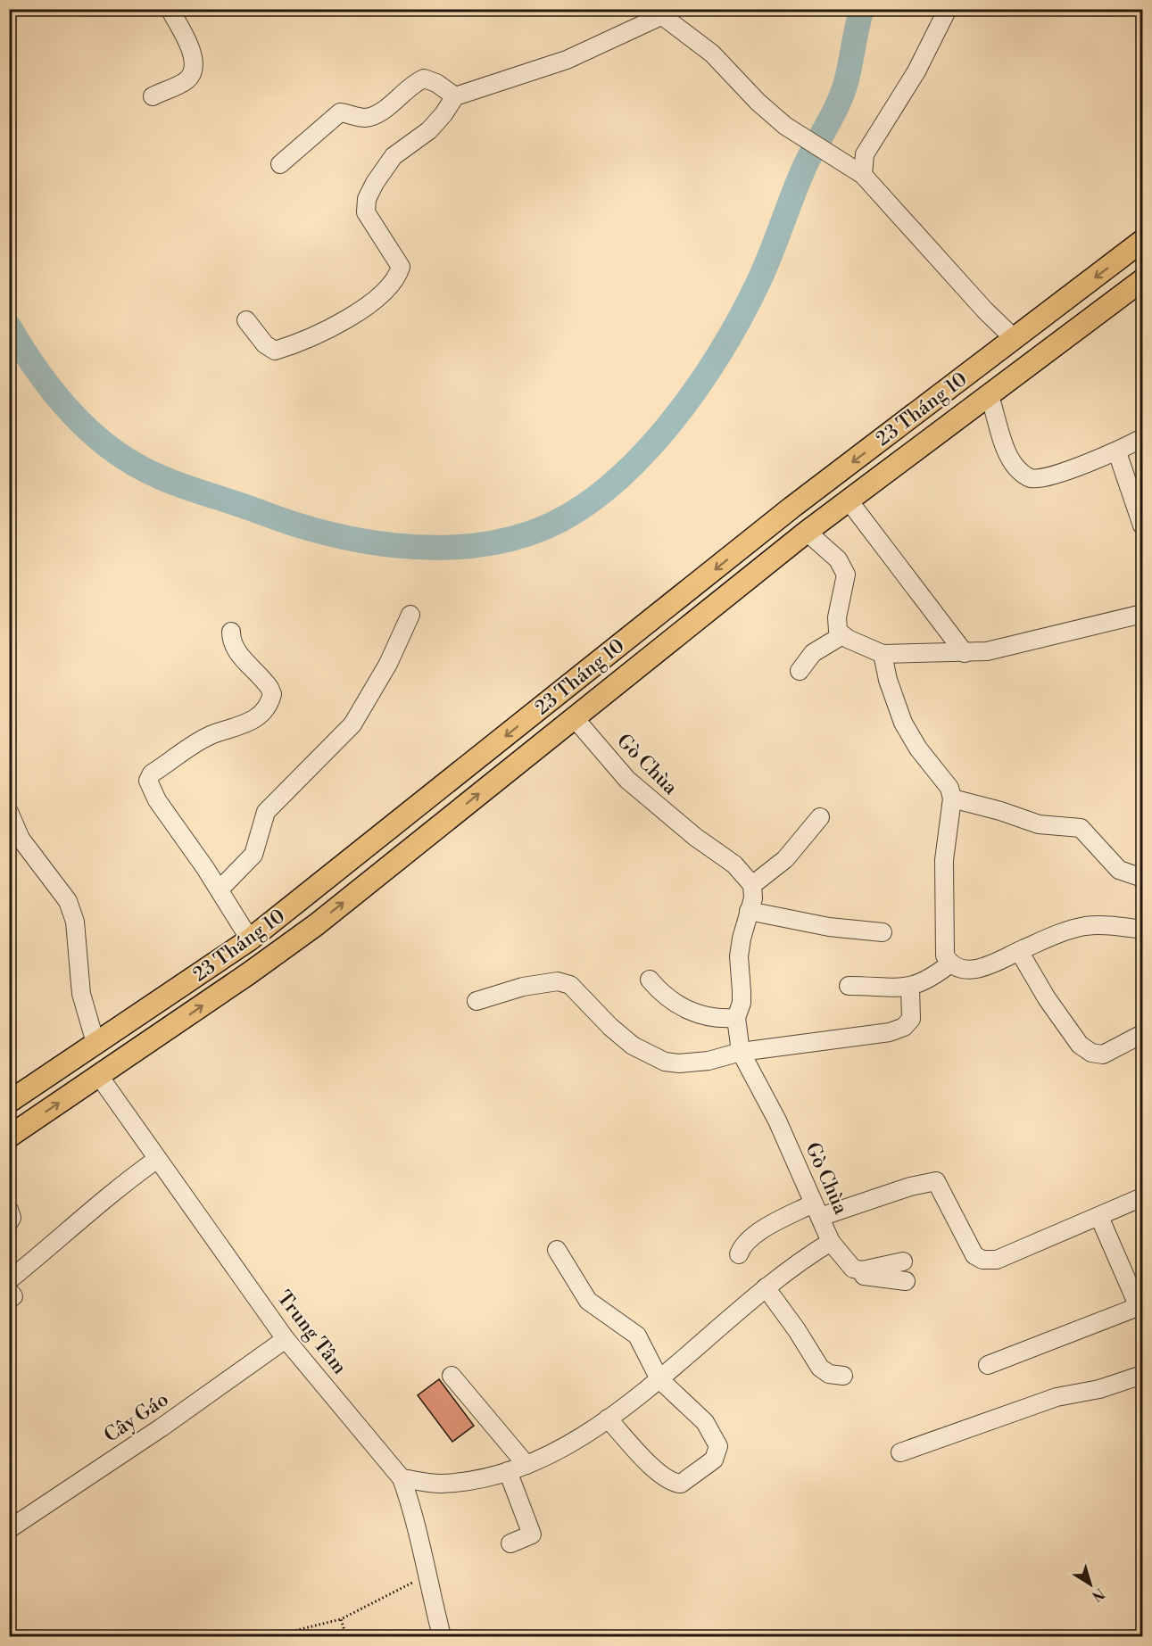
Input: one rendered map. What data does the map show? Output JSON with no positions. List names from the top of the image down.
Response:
{
  "streets": {
    "main road": ["23 Tháng 10"],
    "street": ["Gò Chùa", "Trung Tâm", "Cây Gáo"]
  },
  "crossings": [
    ["23 Tháng 10", "Gò Chùa"],
    ["23 Tháng 10", "Trung Tâm"],
    ["Gò Chùa", "Trung Tâm"],
    ["Trung Tâm", "Cây Gáo"]
  ],
  "north": "bottom right"
}
